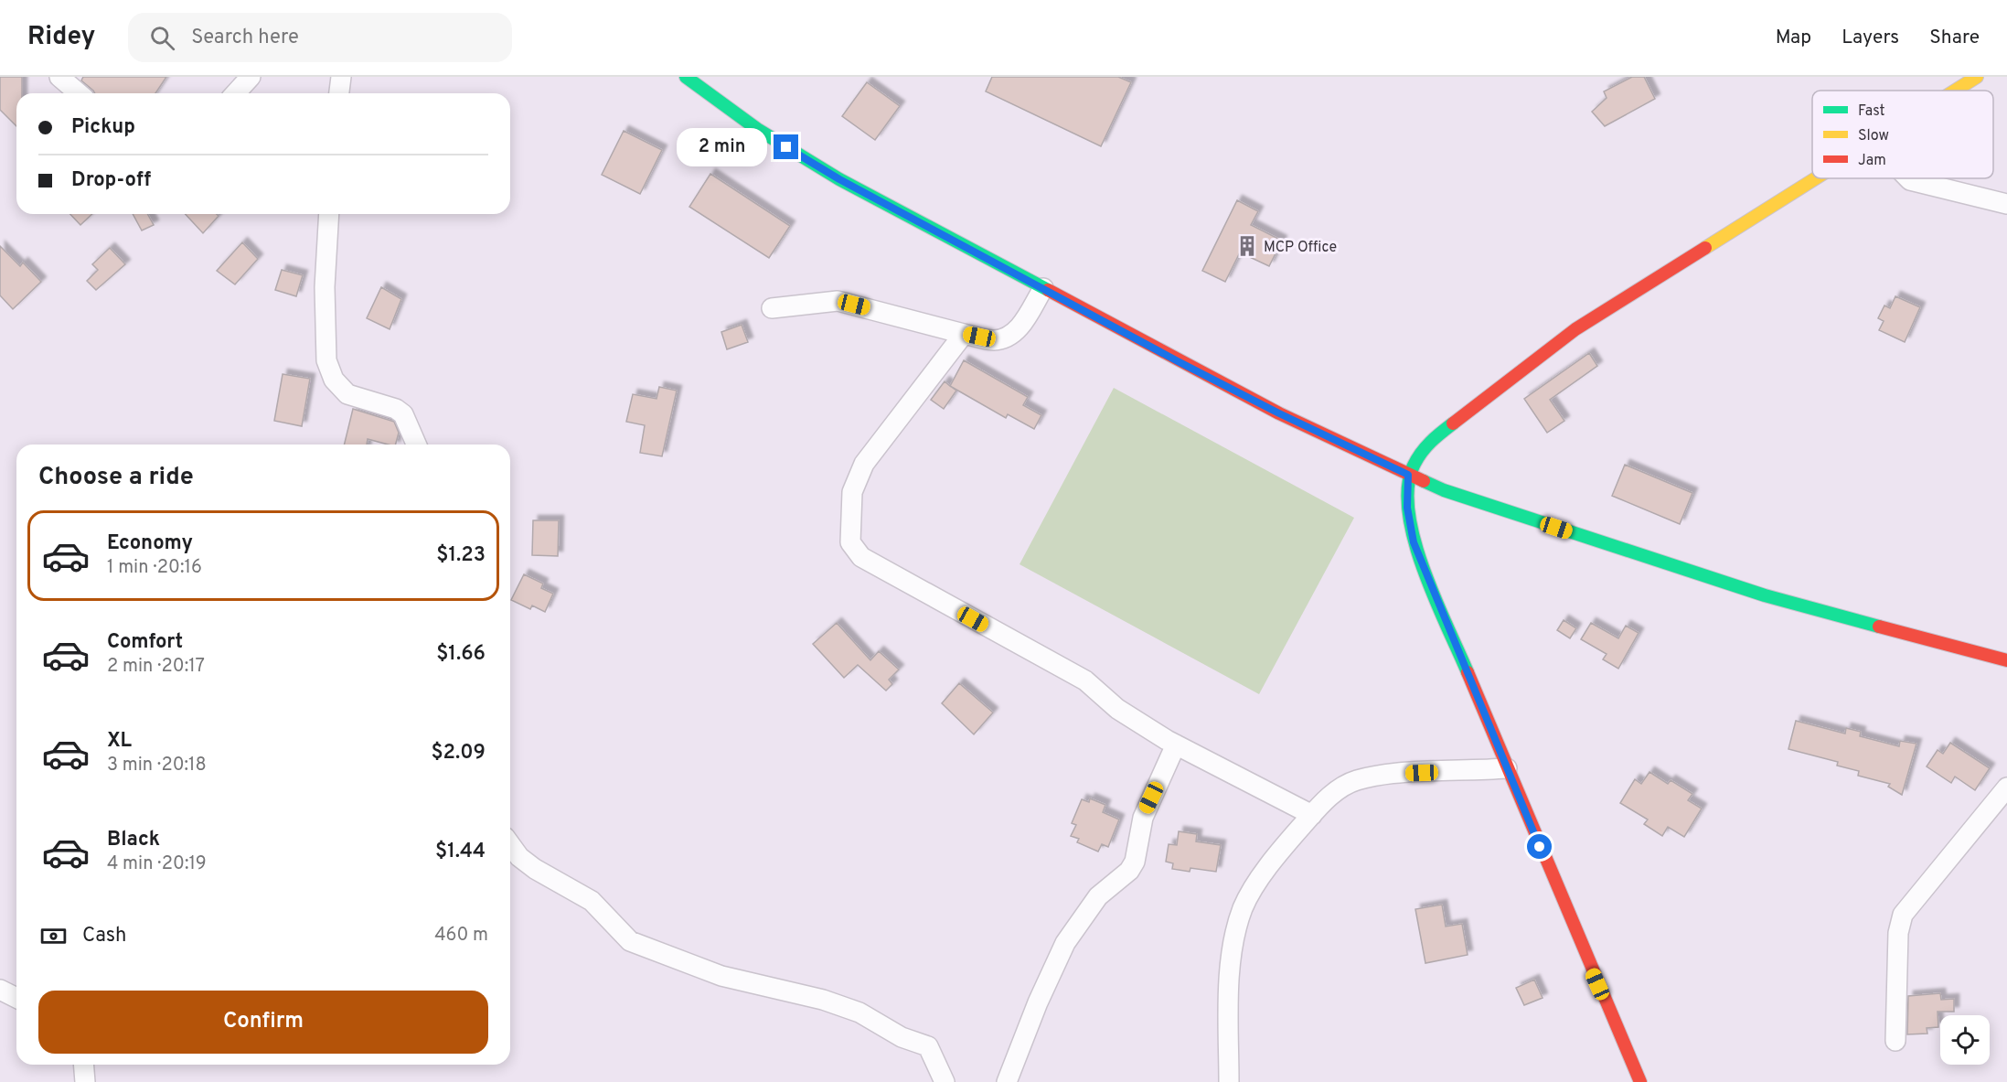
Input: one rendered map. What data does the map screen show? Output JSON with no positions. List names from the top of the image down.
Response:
{
  "places": {
    "building": ["MCP Office"]
  },
  "legend": ["Fast", "Slow", "Jam"],
  "page": {
    "header": "Ridey",
    "search": "Search here",
    "nav": ["Map", "Layers", "Share"],
    "banner": ["Pickup", "Drop-off"],
    "bubble": "2 min",
    "heading": "Choose a ride",
    "list": [
      {
        "name": "Economy",
        "note": "1 min · 20:16",
        "value": "$1.23"
      },
      {
        "name": "Comfort",
        "note": "2 min · 20:17",
        "value": "$1.66"
      },
      {
        "name": "XL",
        "note": "3 min · 20:18",
        "value": "$2.09"
      },
      {
        "name": "Black",
        "note": "4 min · 20:19",
        "value": "$1.44"
      }
    ],
    "pay": ["Cash", "460 m"],
    "buttons": "Confirm"
  }
}
